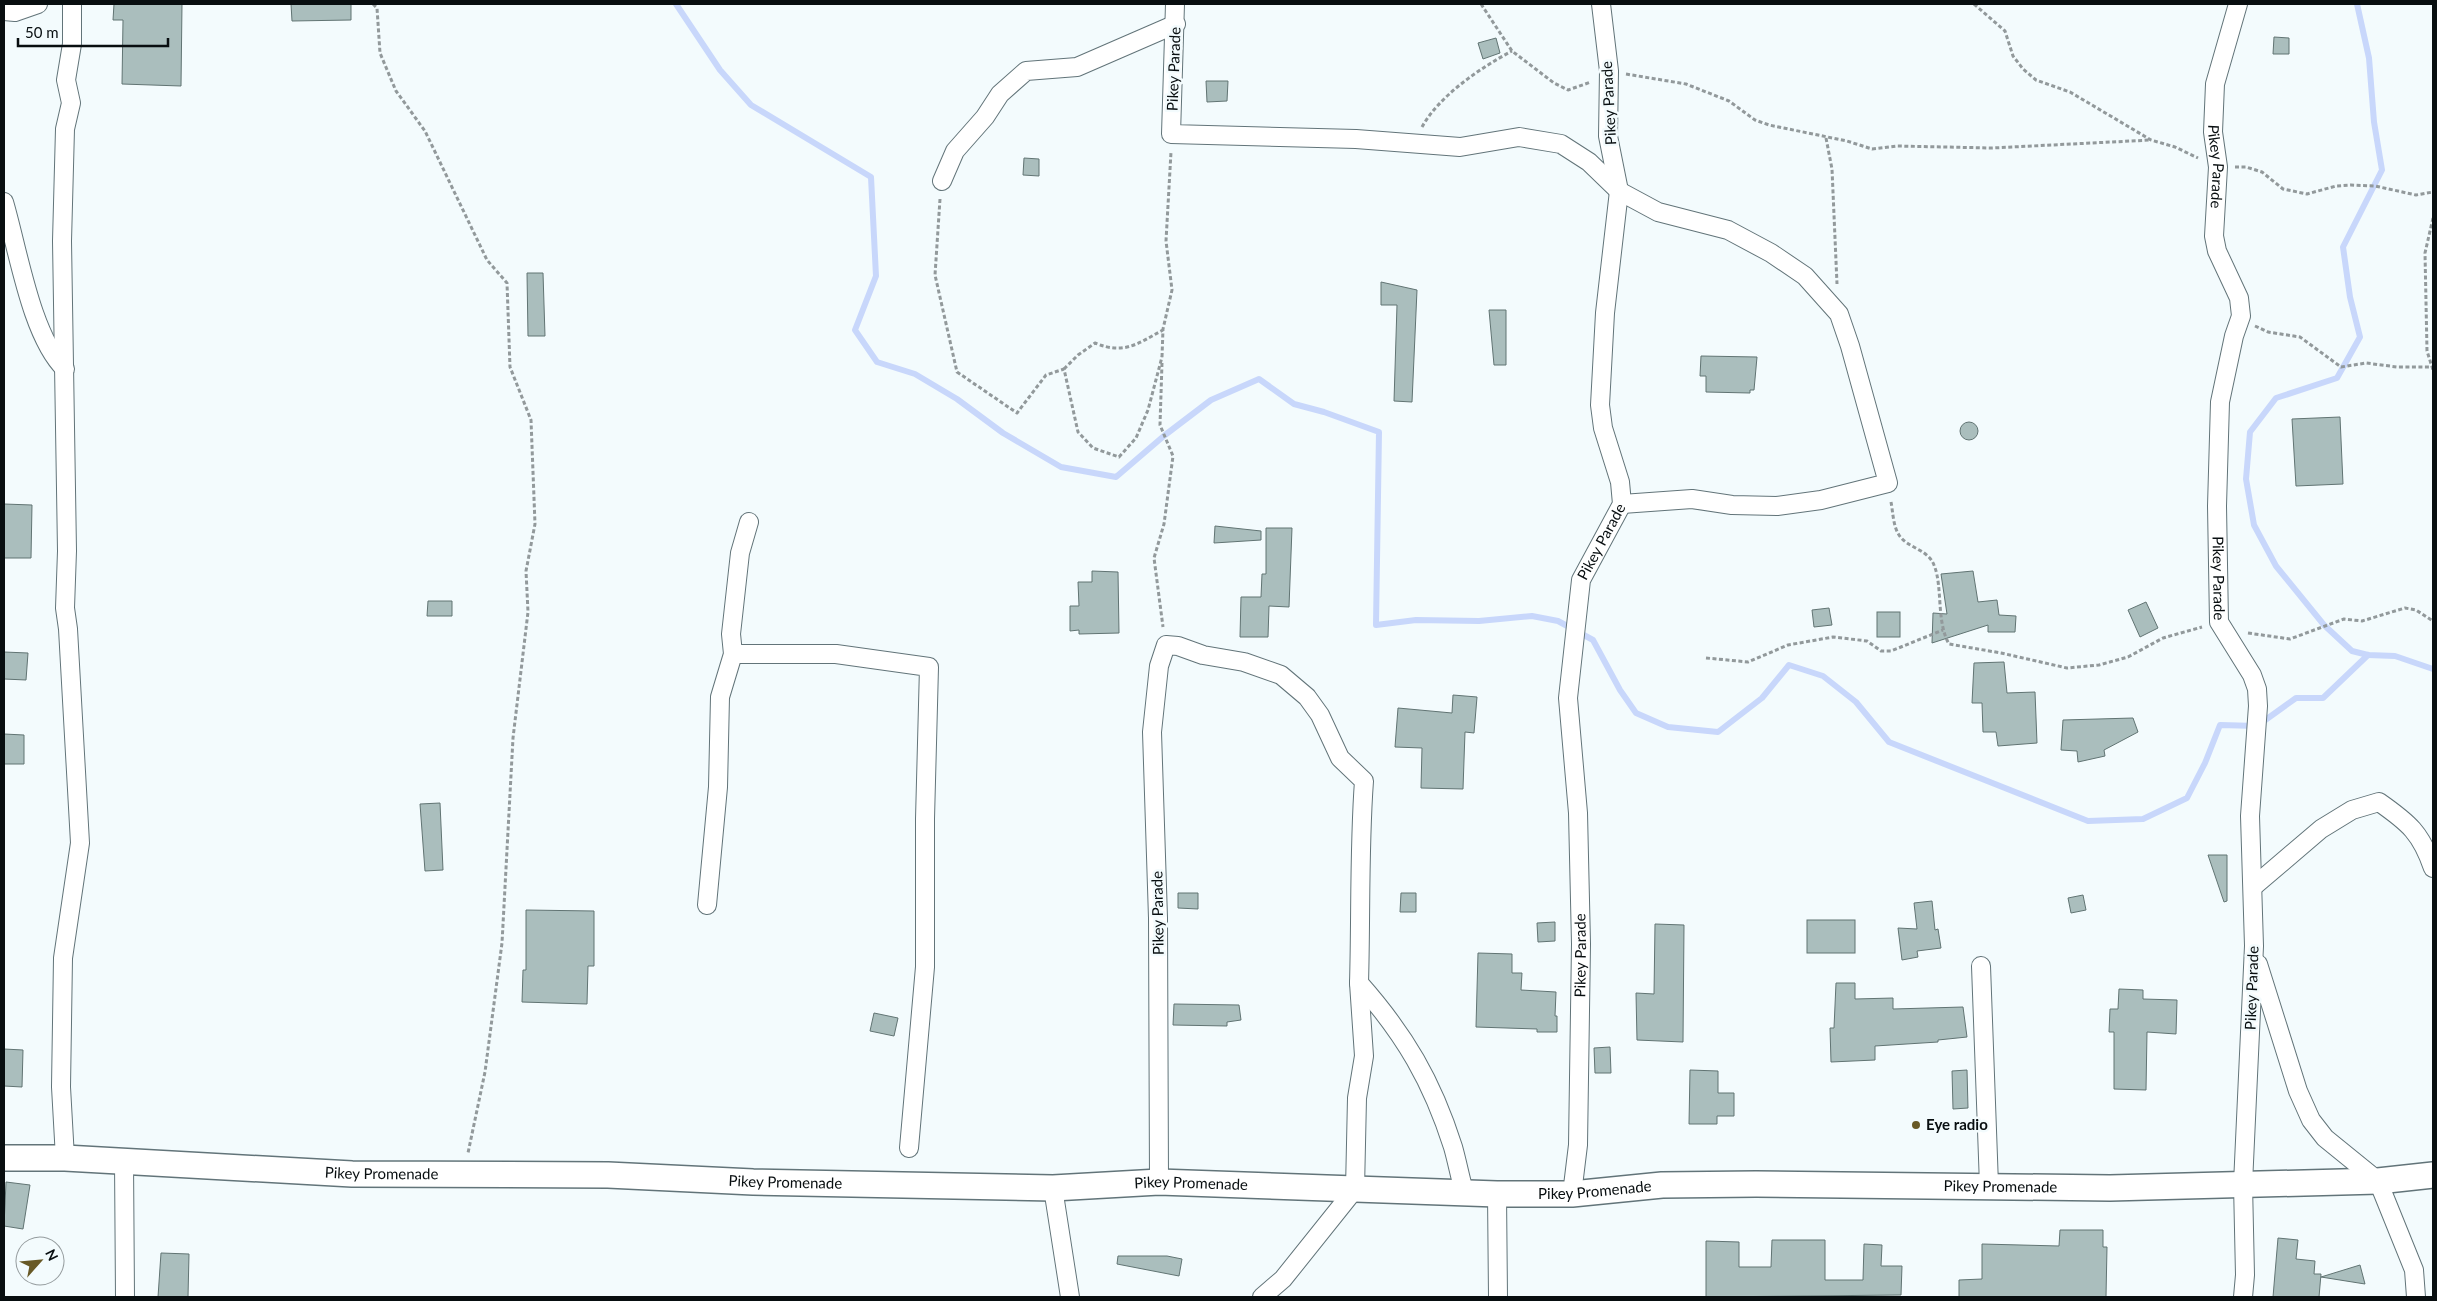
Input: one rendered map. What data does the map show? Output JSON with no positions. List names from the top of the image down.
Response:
{
  "streets": {
    "street": ["Pikey Parade", "Pikey Promenade"]
  },
  "crossings": [
    ["Pikey Parade", "Pikey Promenade"]
  ],
  "places": ["Eye radio"],
  "scale_bar": "50 m",
  "north": "top right"
}
